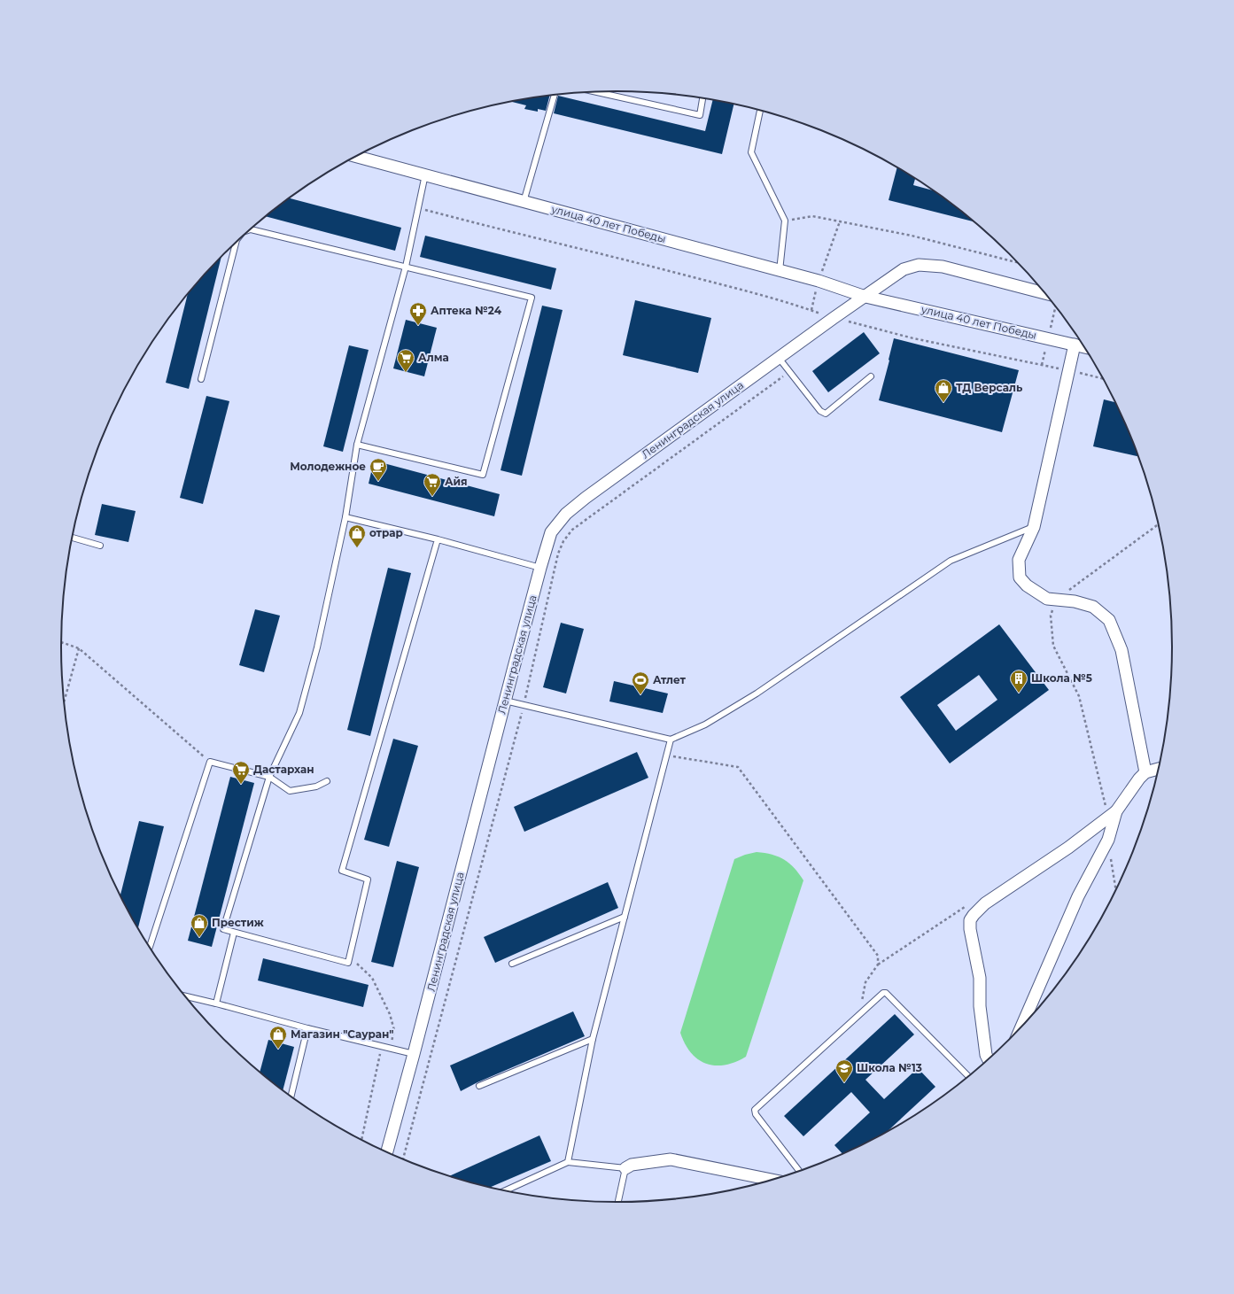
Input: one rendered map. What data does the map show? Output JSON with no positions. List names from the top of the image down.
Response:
{
  "streets": {
    "street": ["улица 40 лет Победы", "Ленинградская улица"]
  },
  "crossings": [
    ["улица 40 лет Победы", "Ленинградская улица"]
  ],
  "places": {
    "pharmacy": ["Аптека №24"],
    "supermarket": ["Алма", "Айя", "Дастархан"],
    "shop": [
      "ТД Версаль",
      "отрар",
      "Престиж",
      "Магазин \"Сауран\""
    ],
    "cafe": ["Молодежное"],
    "building": ["Школа №5"],
    "sports": ["Атлет"],
    "school or university": ["Школа №13"]
  }
}
